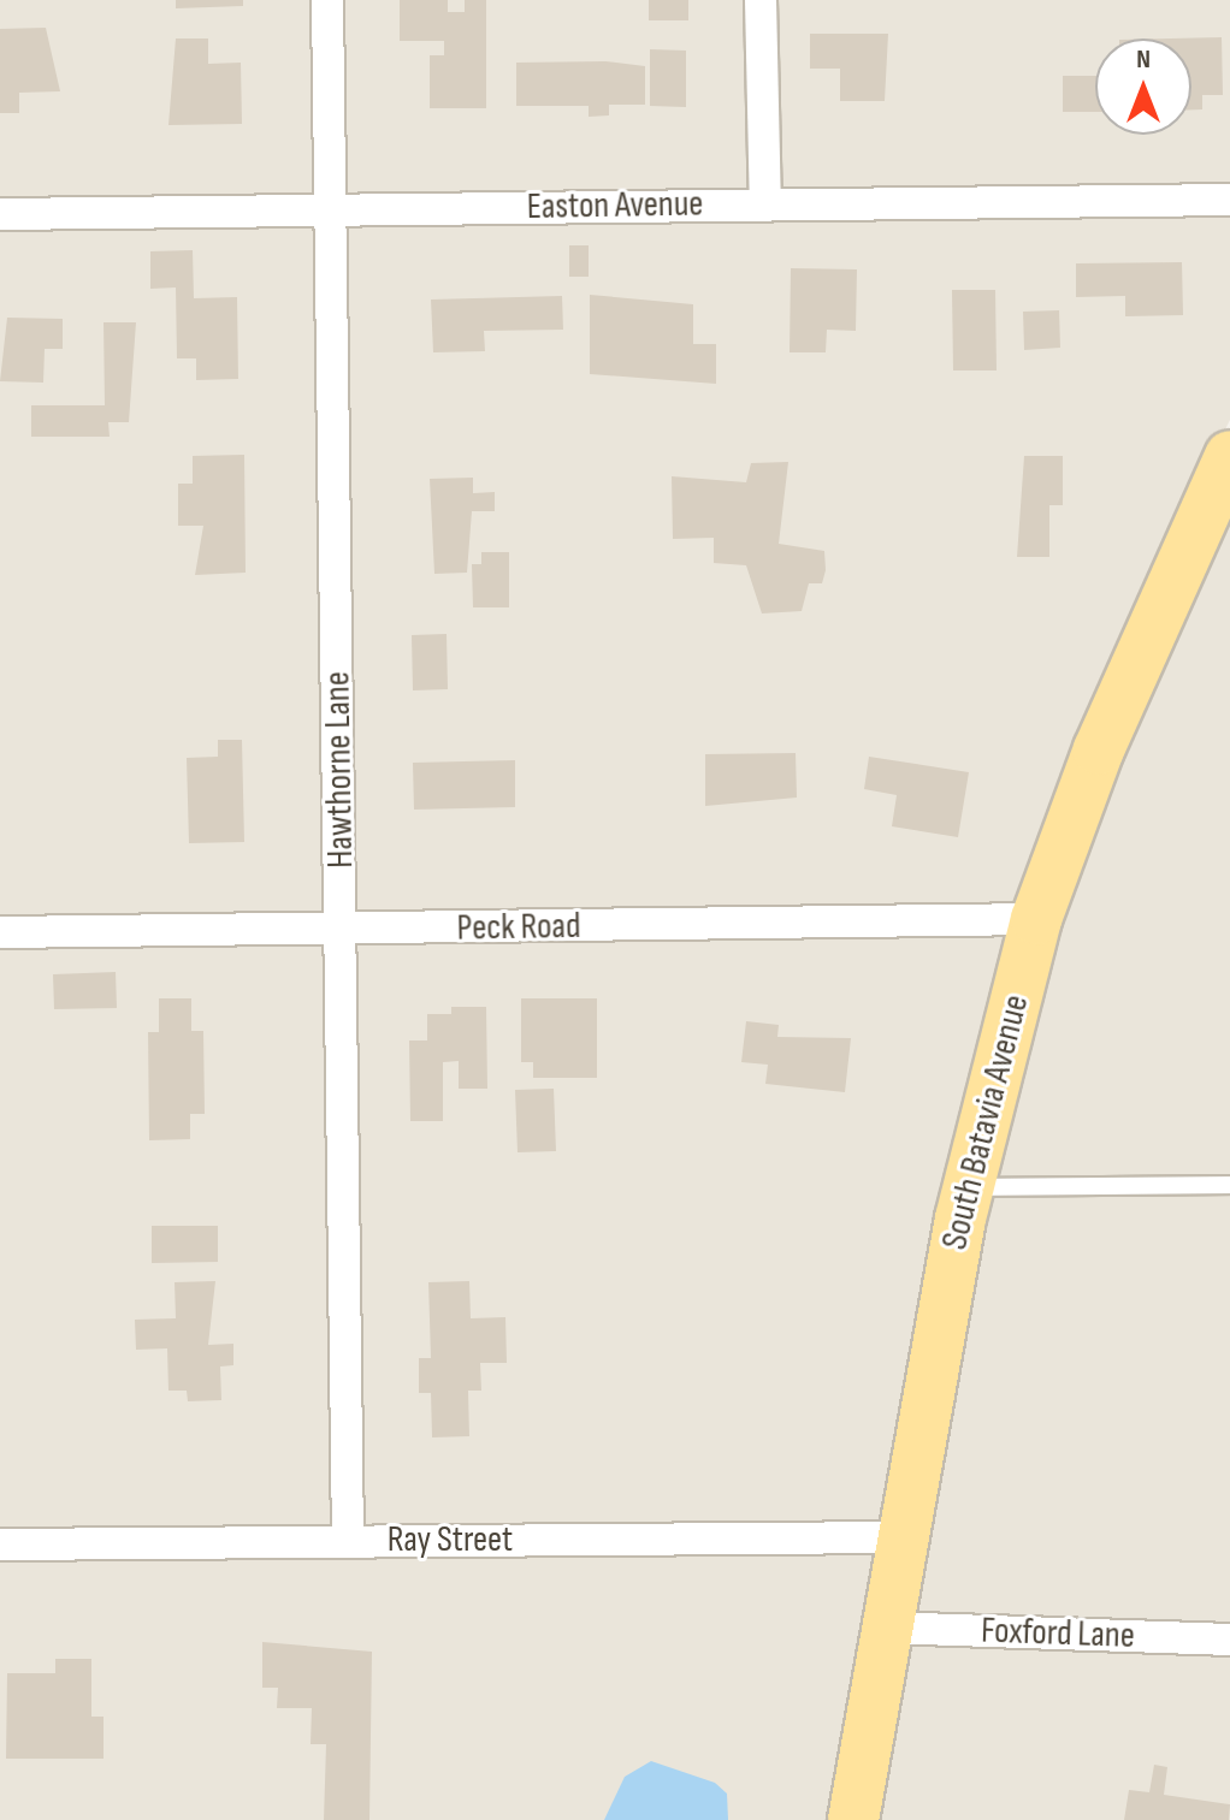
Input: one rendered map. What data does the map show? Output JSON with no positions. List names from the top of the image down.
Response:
{
  "streets": {
    "main road": ["South Batavia Avenue"],
    "street": [
      "Easton Avenue",
      "Hawthorne Lane",
      "Peck Road",
      "Ray Street",
      "Foxford Lane"
    ]
  },
  "crossings": [
    ["Easton Avenue", "Hawthorne Lane"],
    ["Hawthorne Lane", "Peck Road"],
    ["Hawthorne Lane", "Ray Street"],
    ["Peck Road", "South Batavia Avenue"],
    ["South Batavia Avenue", "Ray Street"],
    ["South Batavia Avenue", "Foxford Lane"]
  ],
  "north": "top"
}
